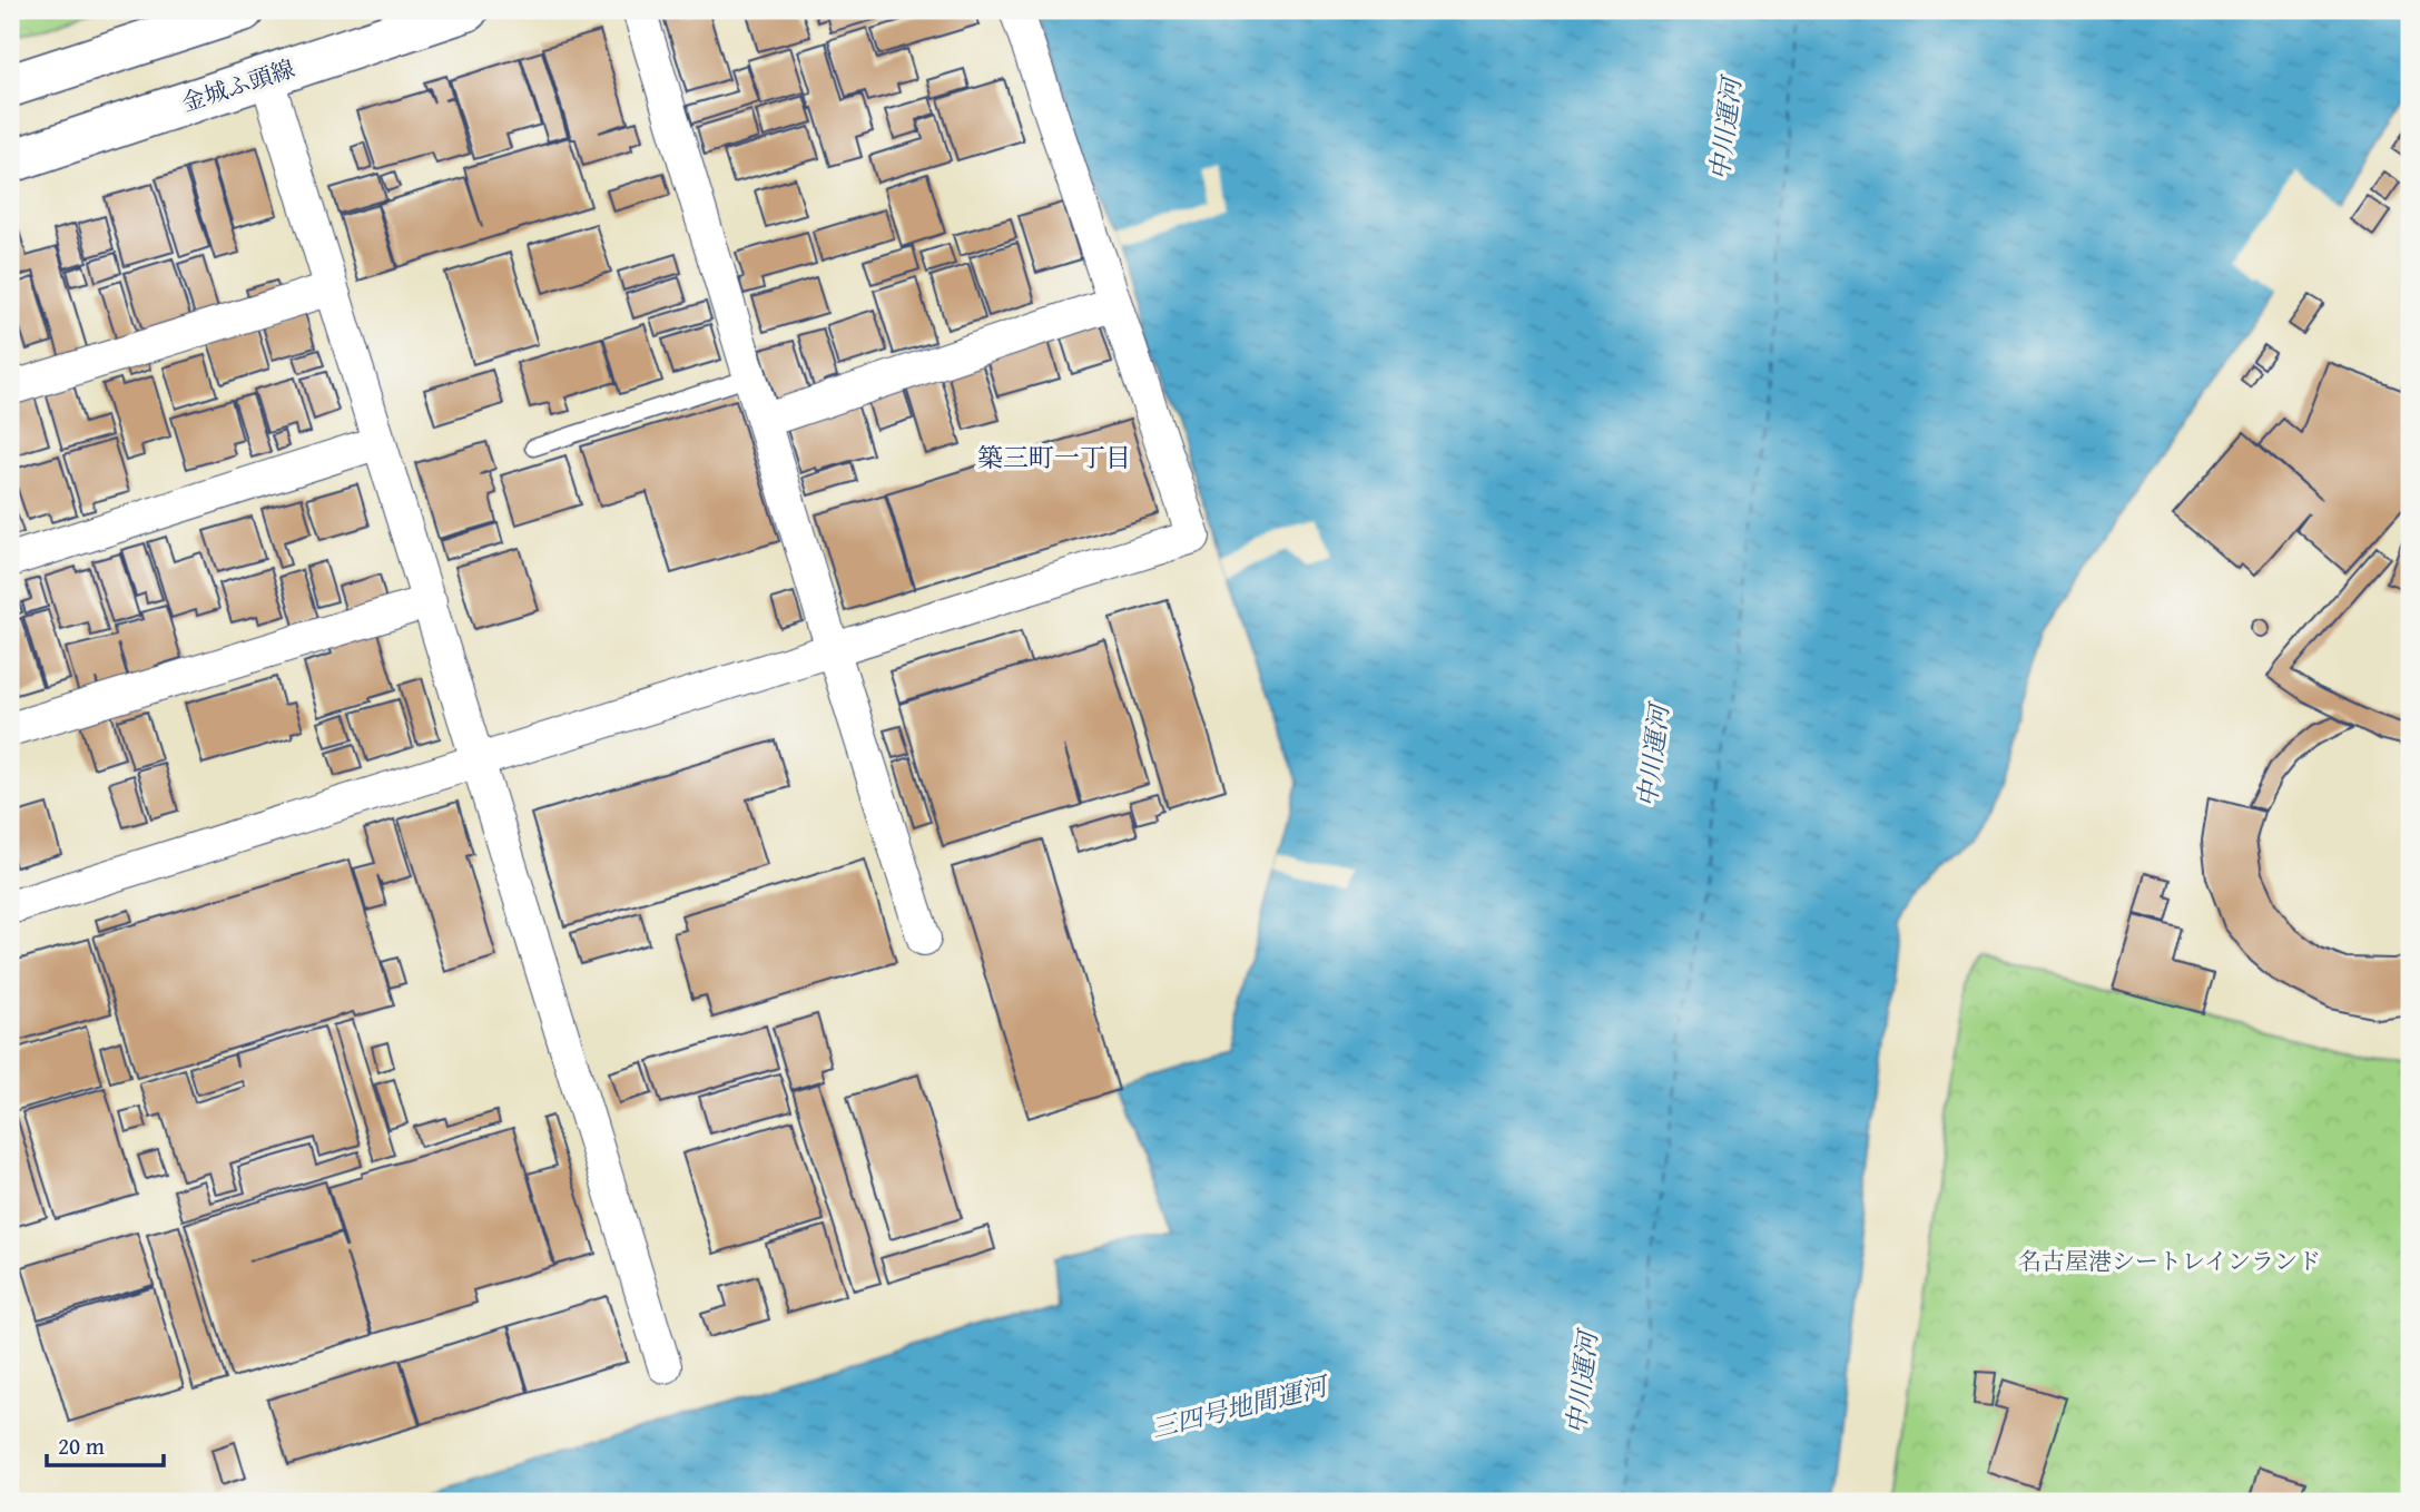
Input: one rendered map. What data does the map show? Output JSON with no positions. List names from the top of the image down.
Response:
{
  "streets": {
    "main road": ["金城ふ頭線"]
  },
  "districts": ["築三町一丁目"],
  "water": ["中川運河", "三四号地間運河"],
  "parks": ["名古屋港シートレインランド"],
  "scale_bar": "20 m"
}
